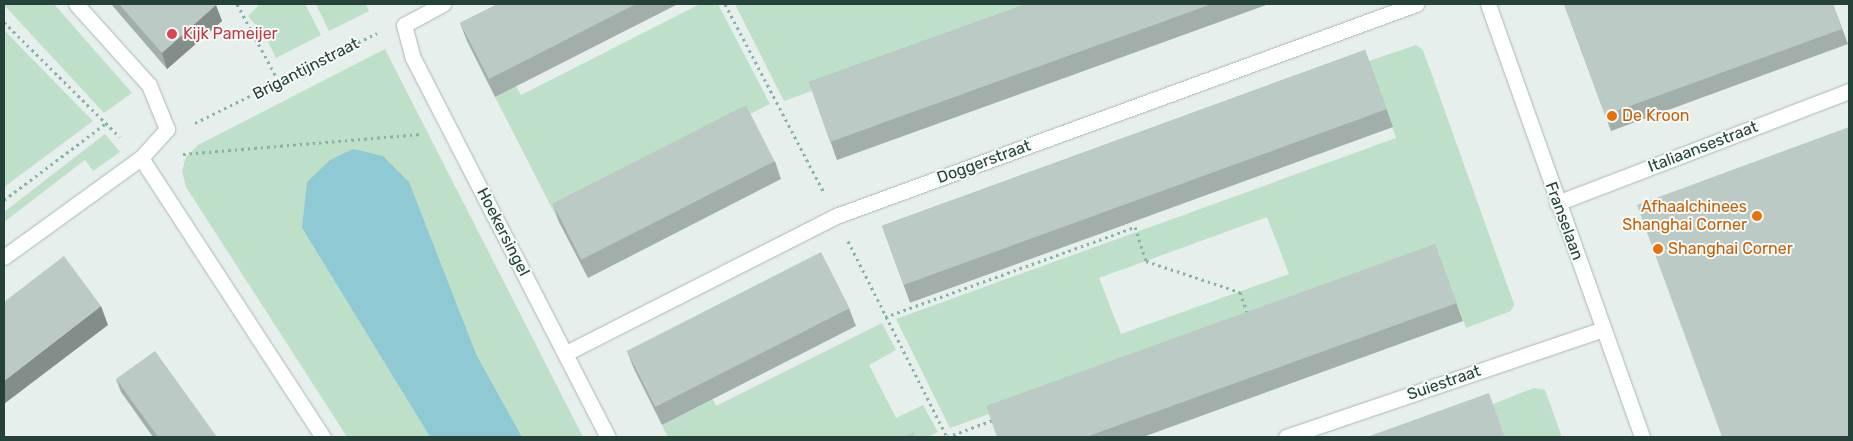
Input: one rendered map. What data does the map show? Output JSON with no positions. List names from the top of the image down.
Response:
{
  "streets": {
    "street": [
      "Italiaansestraat",
      "Doggerstraat",
      "Franselaan",
      "Hoekersingel",
      "Suiestraat"
    ],
    "path": ["Brigantijnstraat"]
  },
  "crossings": [
    ["Brigantijnstraat", "Hoekersingel"],
    ["Italiaansestraat", "Franselaan"],
    ["Doggerstraat", "Hoekersingel"],
    ["Franselaan", "Suiestraat"]
  ],
  "places": [
    "Kijk Pameijer",
    "De Kroon",
    "Afhaalchinees Shanghai Corner",
    "Shanghai Corner"
  ]
}
